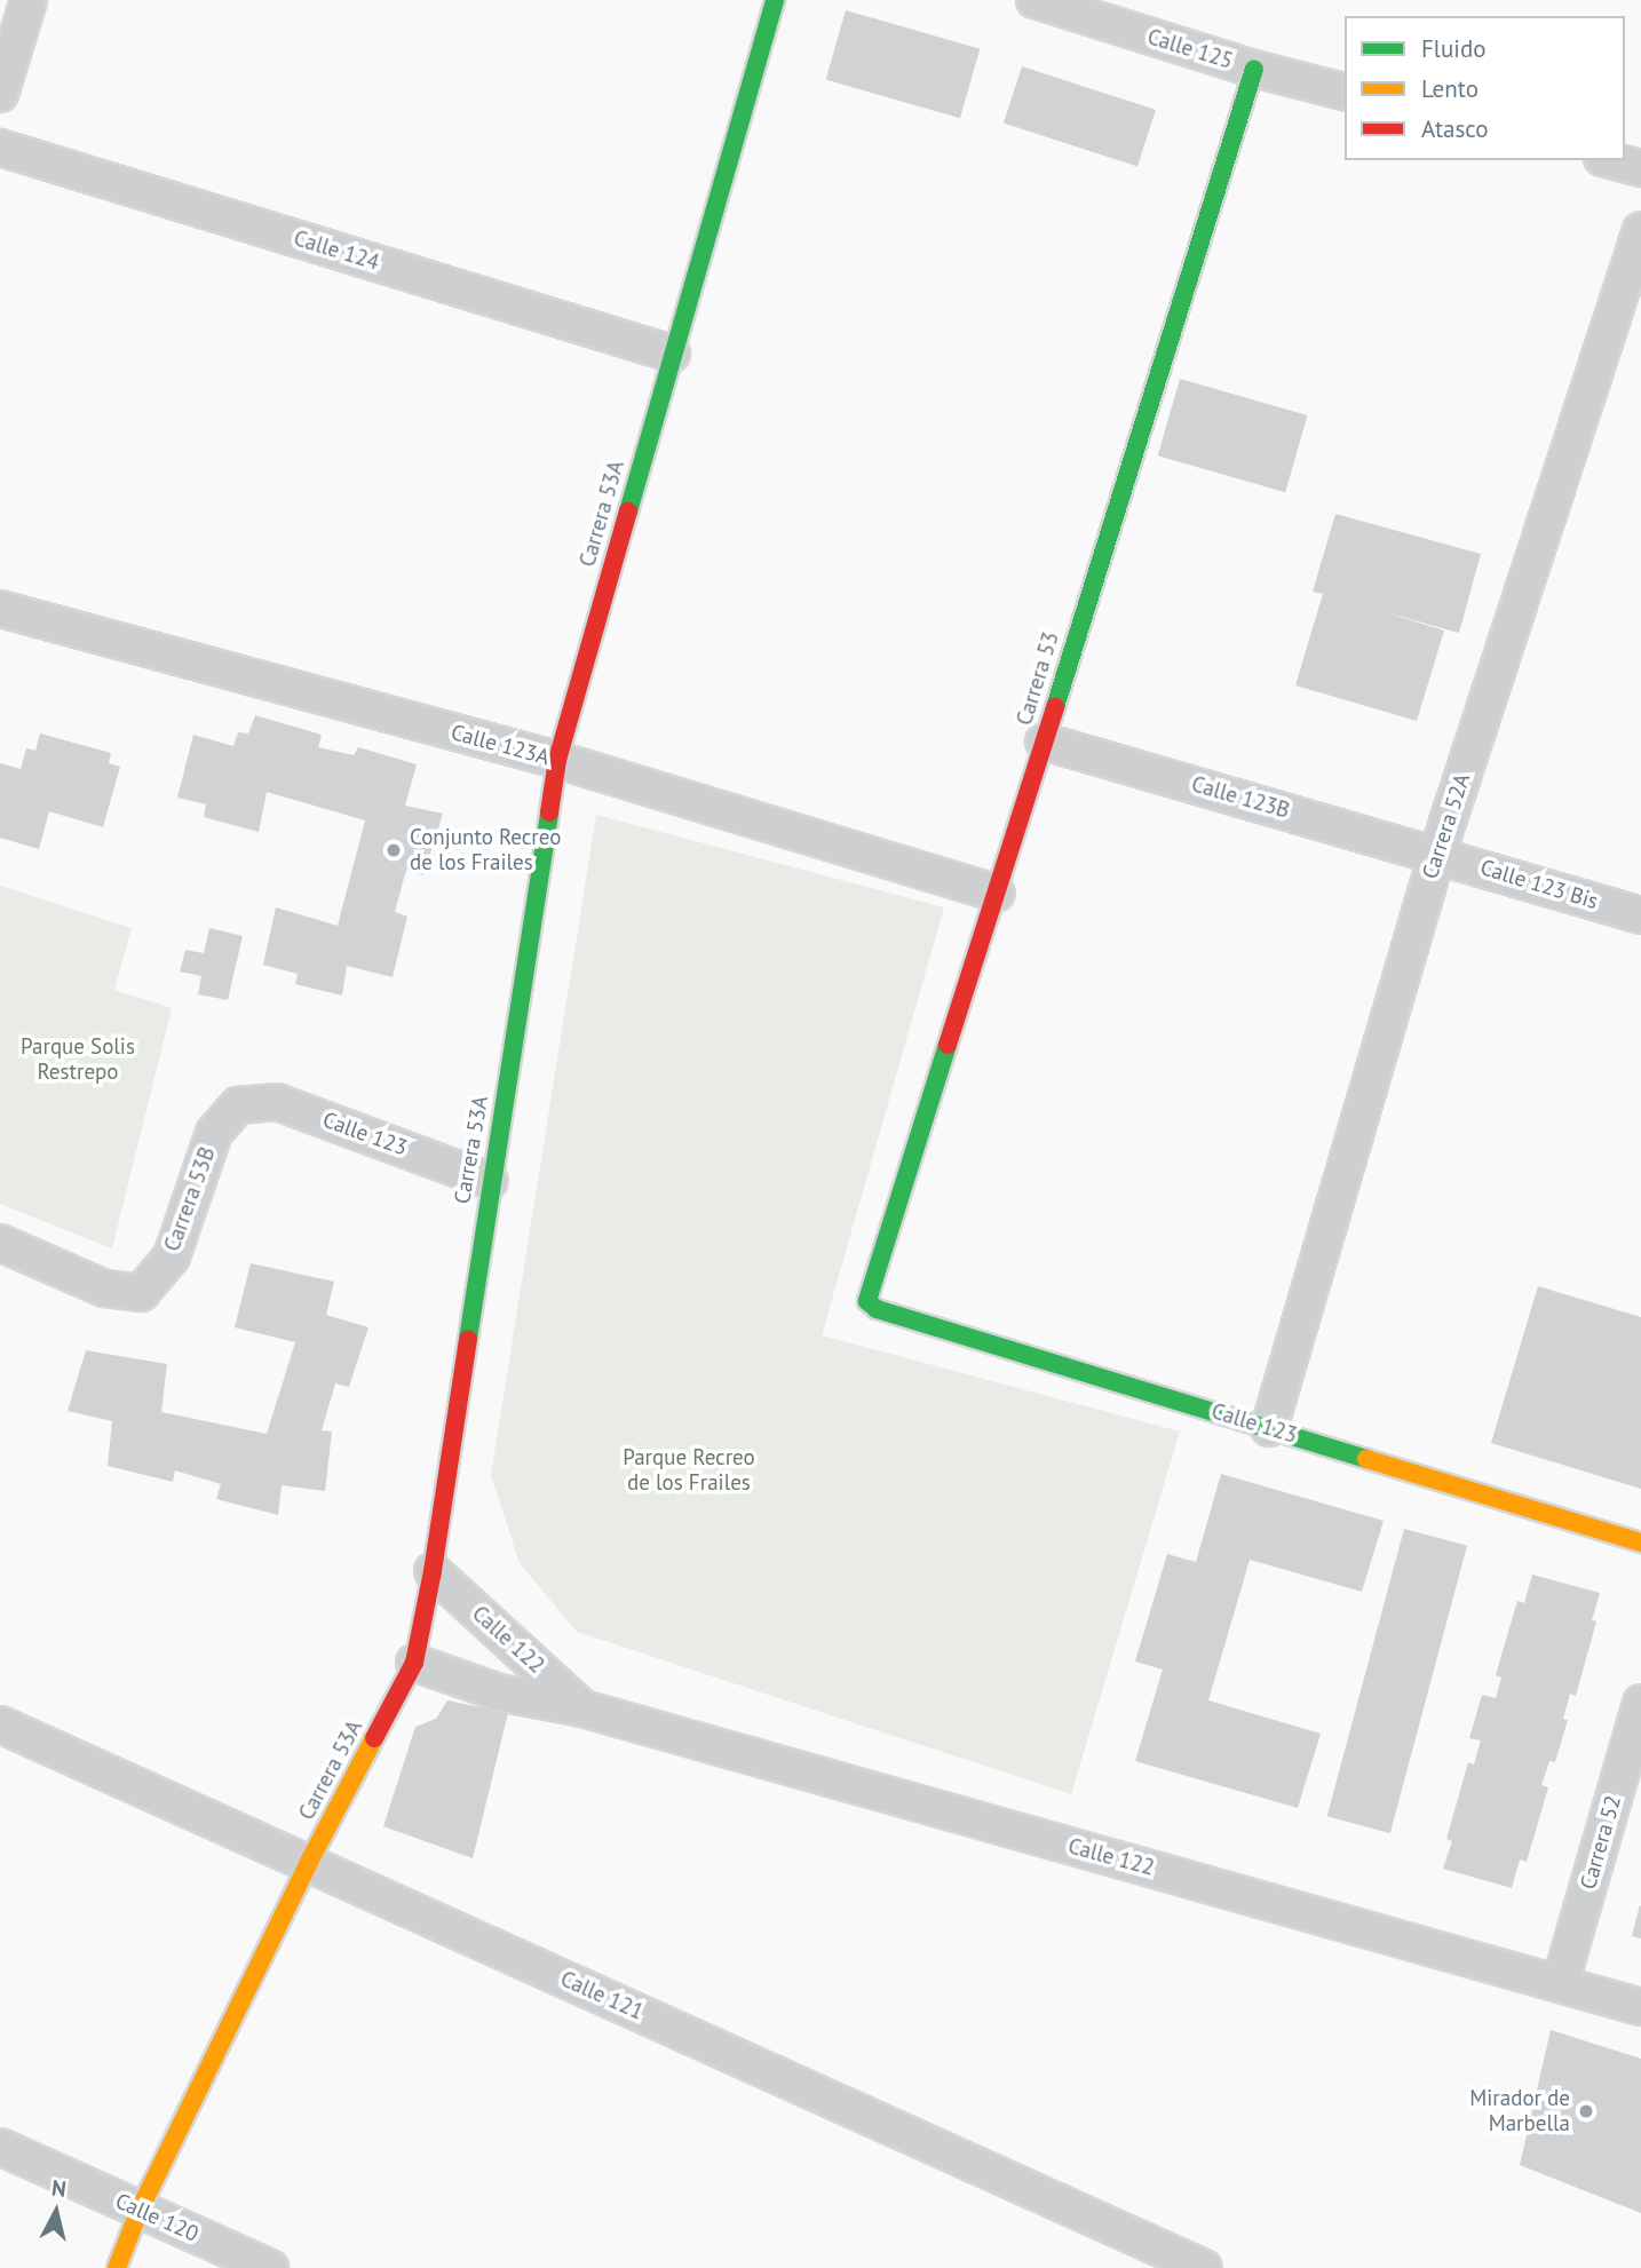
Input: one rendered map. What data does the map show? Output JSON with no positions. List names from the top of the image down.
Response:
{
  "streets": {
    "street": [
      "Calle 125",
      "Calle 124",
      "Carrera 53A",
      "Carrera 53",
      "Calle 123A",
      "Calle 123B",
      "Carrera 52A",
      "Calle 123 Bis",
      "Calle 123",
      "Carrera 53B",
      "Calle 122",
      "Carrera 52",
      "Calle 121",
      "Calle 120"
    ]
  },
  "crossings": [
    ["Calle 125", "Carrera 53"],
    ["Calle 124", "Carrera 53A"],
    ["Carrera 53A", "Calle 123A"],
    ["Carrera 53A", "Calle 123"],
    ["Carrera 53A", "Calle 122"],
    ["Carrera 53A", "Calle 121"],
    ["Carrera 53A", "Calle 120"],
    ["Carrera 53", "Calle 123A"],
    ["Carrera 53", "Calle 123B"],
    ["Carrera 53", "Calle 123"],
    ["Calle 123B", "Carrera 52A"],
    ["Calle 123B", "Calle 123 Bis"],
    ["Carrera 52A", "Calle 123 Bis"],
    ["Carrera 52A", "Calle 123"],
    ["Calle 123", "Carrera 53B"],
    ["Calle 122", "Carrera 52"]
  ],
  "parks": ["Parque Solis Restrepo", "Parque Recreo de los Frailes"],
  "places": ["Conjunto Recreo de los Frailes", "Mirador de Marbella"],
  "legend": ["Fluido", "Lento", "Atasco"],
  "north": "top"
}
